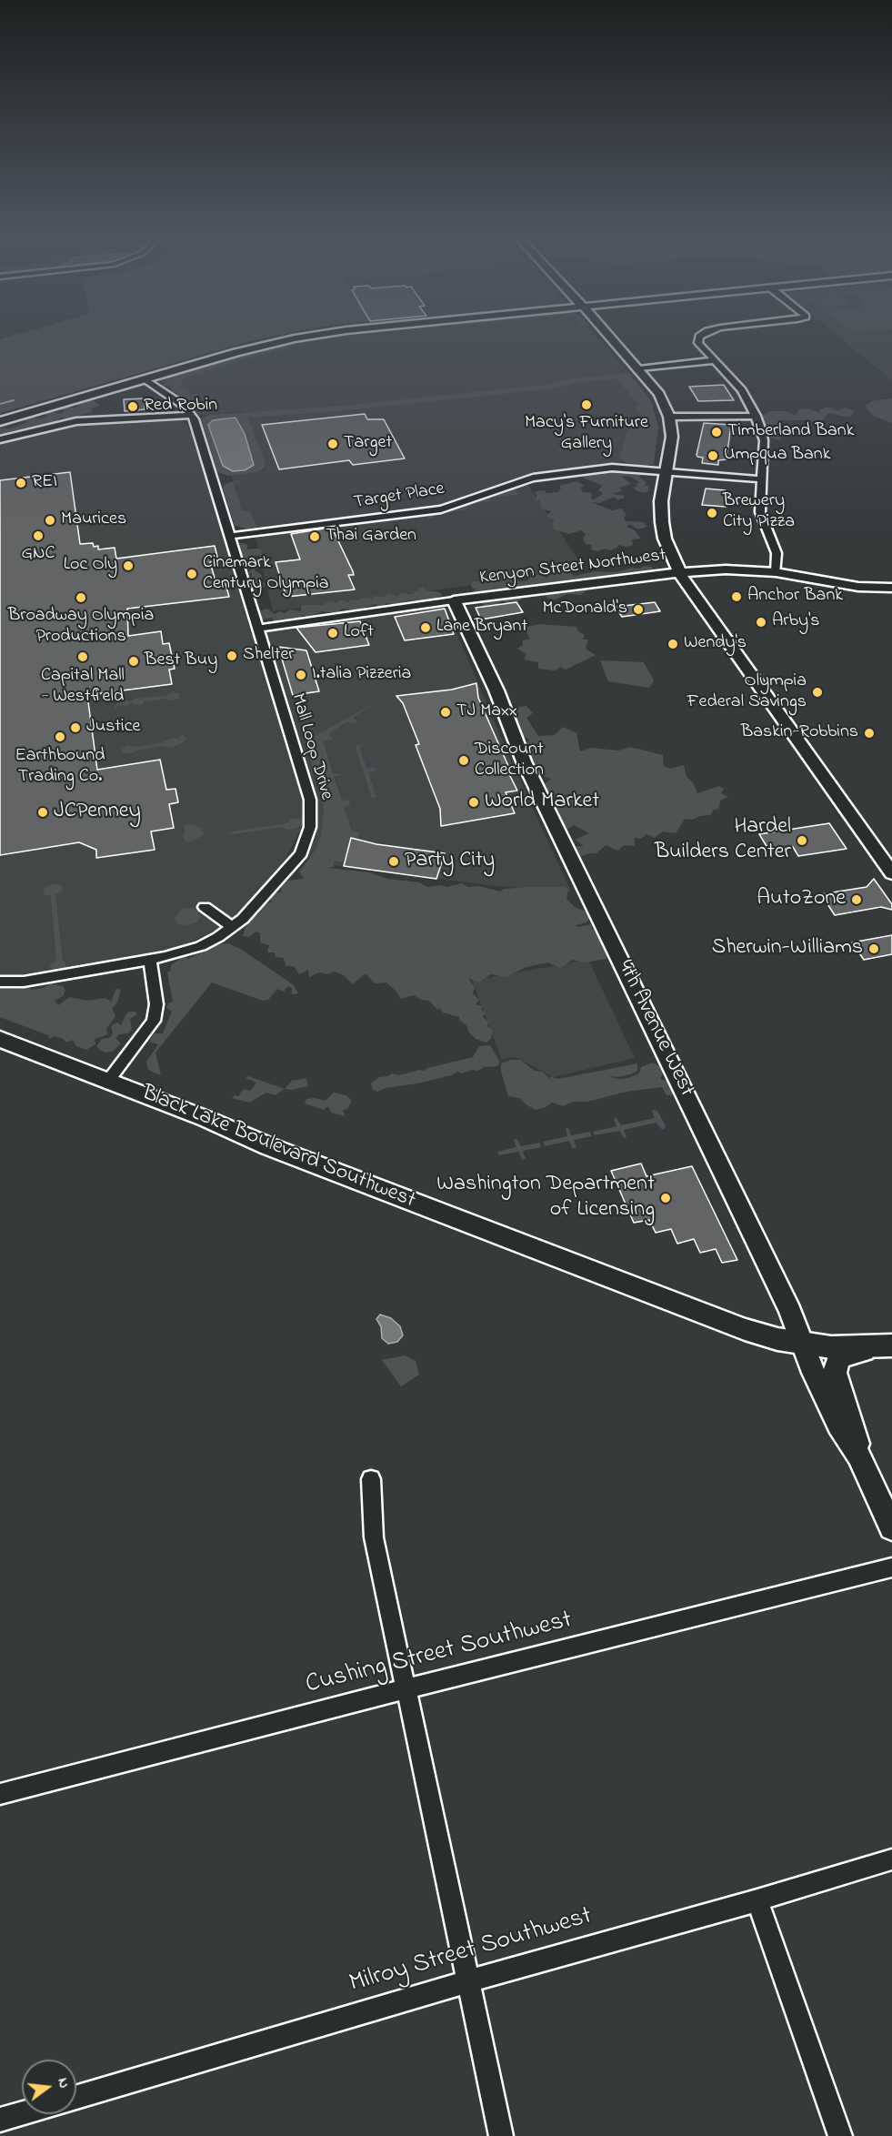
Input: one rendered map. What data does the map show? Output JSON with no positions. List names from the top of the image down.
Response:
{
  "streets": {
    "main road": ["Kenyon Street Northwest", "4th Avenue West", "Black Lake Boulevard Southwest"],
    "street": [
      "Target Place",
      "Mall Loop Drive",
      "Cushing Street Southwest",
      "Milroy Street Southwest"
    ]
  },
  "crossings": [
    ["Target Place", "Mall Loop Drive"],
    ["Kenyon Street Northwest", "Mall Loop Drive"],
    ["Kenyon Street Northwest", "4th Avenue West"],
    ["4th Avenue West", "Black Lake Boulevard Southwest"]
  ],
  "places": [
    "Macy's Furniture Gallery",
    "Red Robin",
    "Timberland Bank",
    "Target",
    "Umpqua Bank",
    "REI",
    "Brewery City Pizza",
    "Maurices",
    "GNC",
    "Thai Garden",
    "Loc Oly",
    "Cinemark Century Olympia",
    "Anchor Bank",
    "Broadway Olympia Productions",
    "McDonald's",
    "Arby's",
    "Lane Bryant",
    "Loft",
    "Wendy's",
    "Shelter",
    "Capital Mall - Westfield",
    "Best Buy",
    "I.talia Pizzeria",
    "Olympia Federal Savings",
    "TJ Maxx",
    "Justice",
    "Baskin-Robbins",
    "Earthbound Trading Co.",
    "Discount Collection",
    "World Market",
    "JCPenney",
    "Hardel Builders Center",
    "Party City",
    "AutoZone",
    "Sherwin-Williams",
    "Washington Department of Licensing"
  ],
  "north": "right"
}
